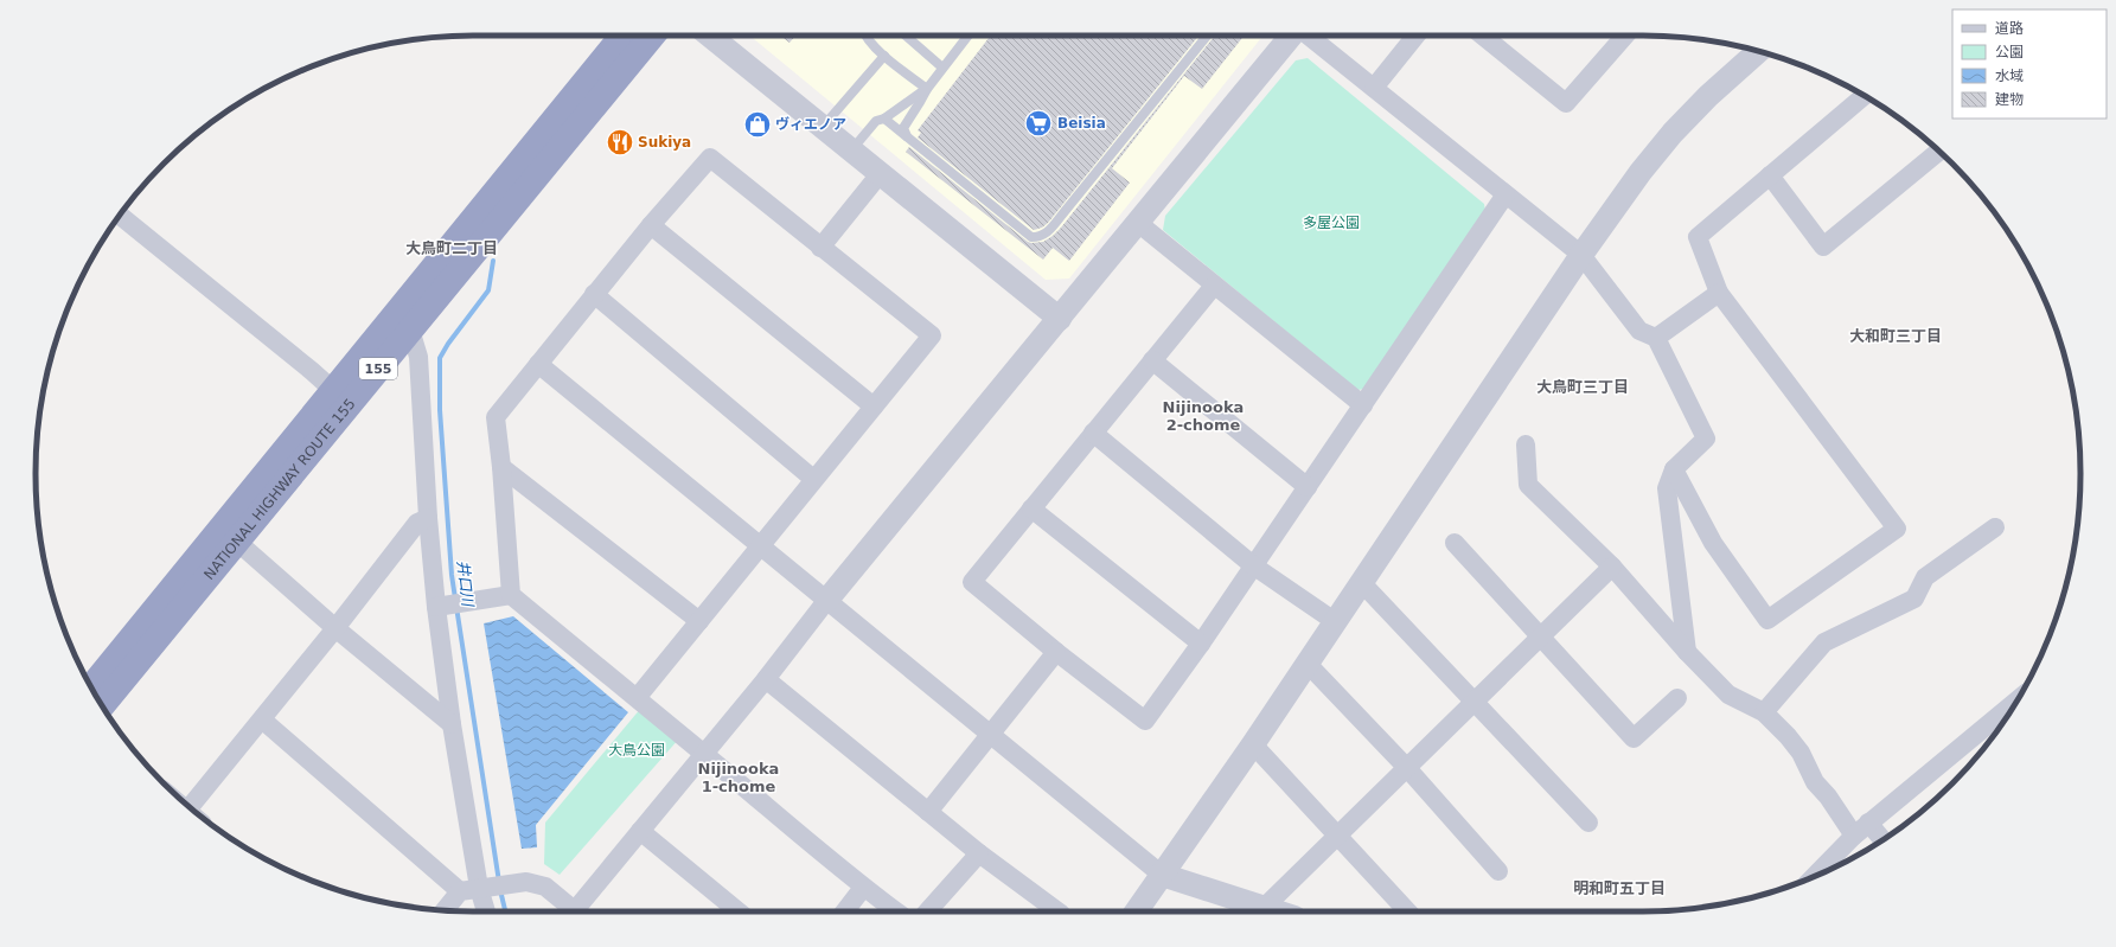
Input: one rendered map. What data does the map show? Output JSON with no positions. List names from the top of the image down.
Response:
{
  "streets": {
    "highway": ["155", "NATIONAL HIGHWAY ROUTE 155"]
  },
  "districts": [
    "大鳥町二丁目",
    "大和町三丁目",
    "大鳥町三丁目",
    "Nijinooka 2-chome",
    "Nijinooka 1-chome",
    "明和町五丁目"
  ],
  "water": ["井口川"],
  "parks": ["多屋公園", "大鳥公園"],
  "places": {
    "supermarket": ["Beisia"],
    "shop": ["ヴィエノア"],
    "restaurant": ["Sukiya"]
  },
  "legend": [
    "道路",
    "公園",
    "水域",
    "建物"
  ]
}
